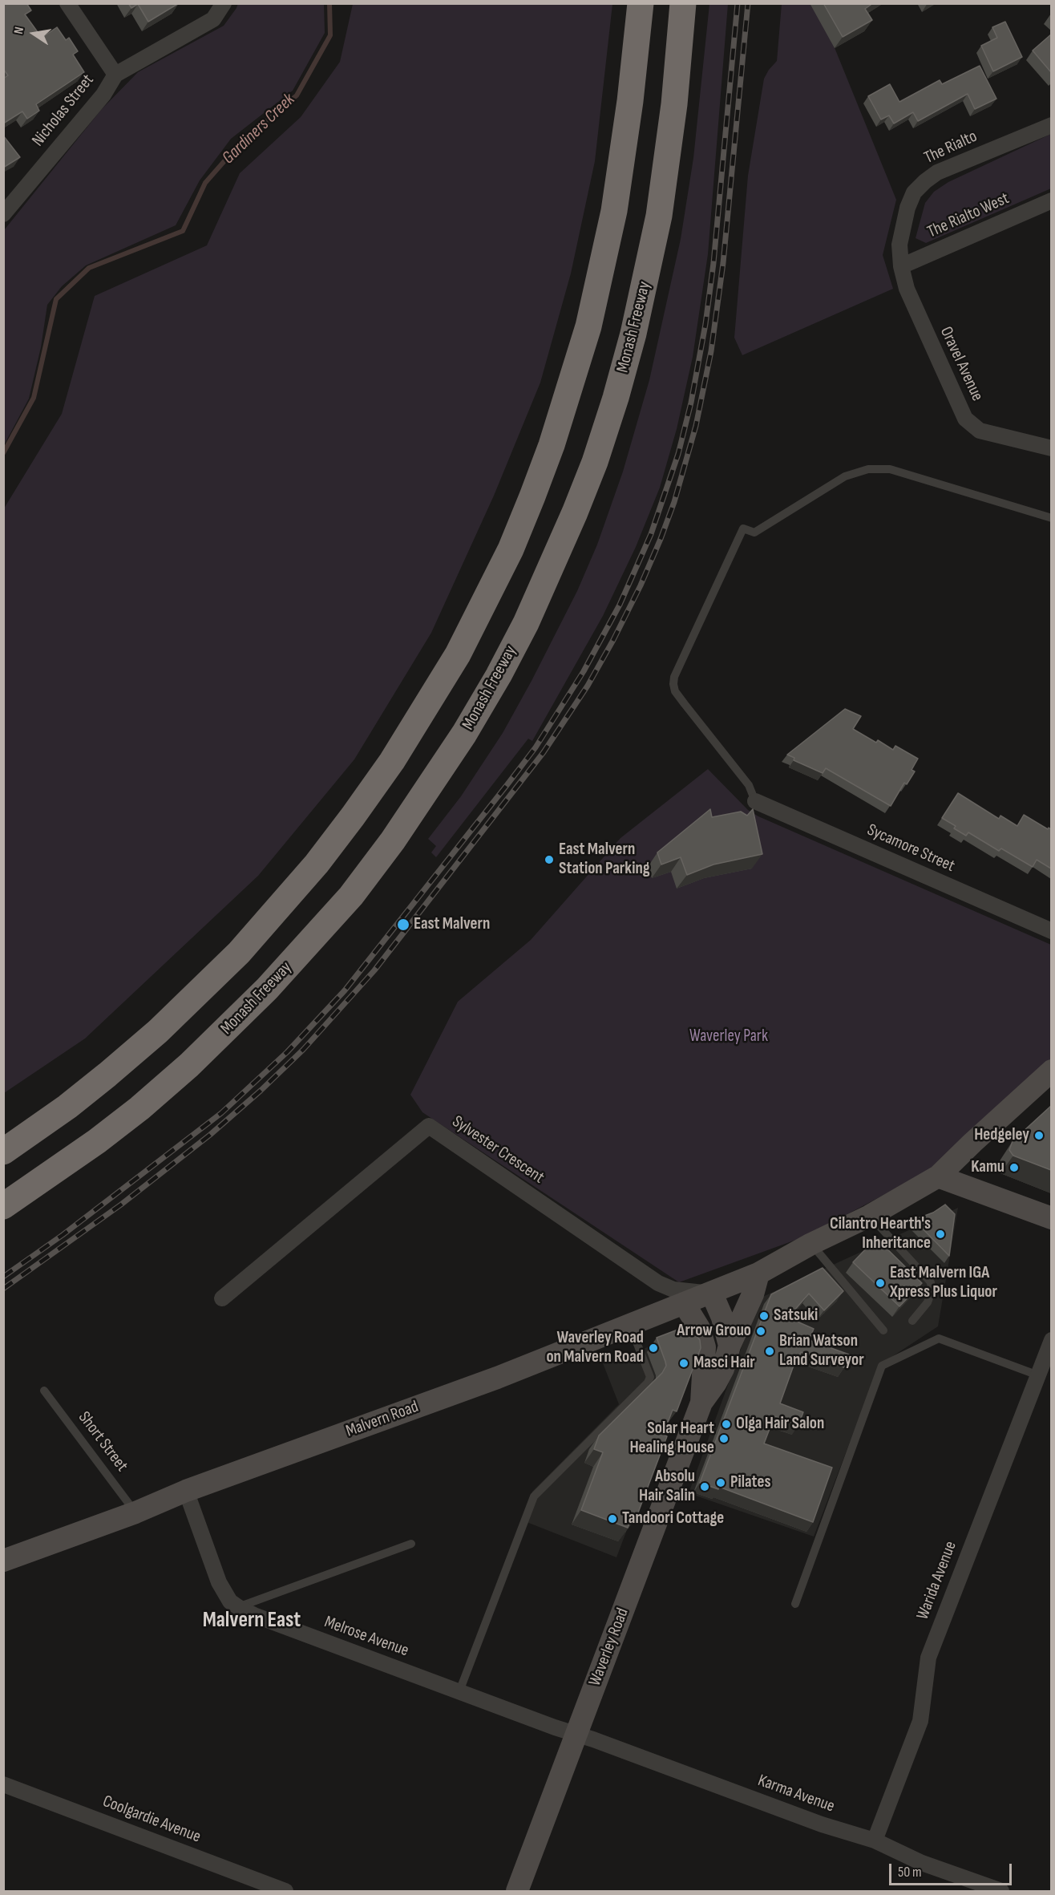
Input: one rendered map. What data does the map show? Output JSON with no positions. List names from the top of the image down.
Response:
{
  "streets": {
    "highway": ["Monash Freeway"],
    "main road": ["Malvern Road", "Waverley Road"],
    "street": [
      "Nicholas Street",
      "The Rialto",
      "The Rialto West",
      "Oravel Avenue",
      "Sycamore Street",
      "Sylvester Crescent",
      "Warida Avenue",
      "Melrose Avenue",
      "Karma Avenue",
      "Coolgardie Avenue"
    ],
    "lane": ["Short Street"]
  },
  "crossings": [
    ["The Rialto", "The Rialto West"],
    ["The Rialto", "Oravel Avenue"],
    ["The Rialto West", "Oravel Avenue"],
    ["Sylvester Crescent", "Malvern Road"],
    ["Sylvester Crescent", "Waverley Road"],
    ["Malvern Road", "Short Street"],
    ["Malvern Road", "Melrose Avenue"],
    ["Malvern Road", "Waverley Road"],
    ["Warida Avenue", "Karma Avenue"],
    ["Melrose Avenue", "Waverley Road"],
    ["Melrose Avenue", "Karma Avenue"],
    ["Waverley Road", "Karma Avenue"]
  ],
  "districts": ["Malvern East"],
  "water": ["Gardiners Creek"],
  "parks": ["Waverley Park"],
  "places": [
    "East Malvern Station Parking",
    "East Malvern",
    "Hedgeley",
    "Kamu",
    "Cilantro Hearth's Inheritance",
    "East Malvern IGA Xpress Plus Liquor",
    "Satsuki",
    "Arrow Grouo",
    "Waverley Road on Malvern Road",
    "Brian Watson Land Surveyor",
    "Masci Hair",
    "Olga Hair Salon",
    "Solar Heart Healing House",
    "Pilates",
    "Absolu Hair Salin",
    "Tandoori Cottage"
  ],
  "scale_bar": "50 m",
  "north": "left"
}
